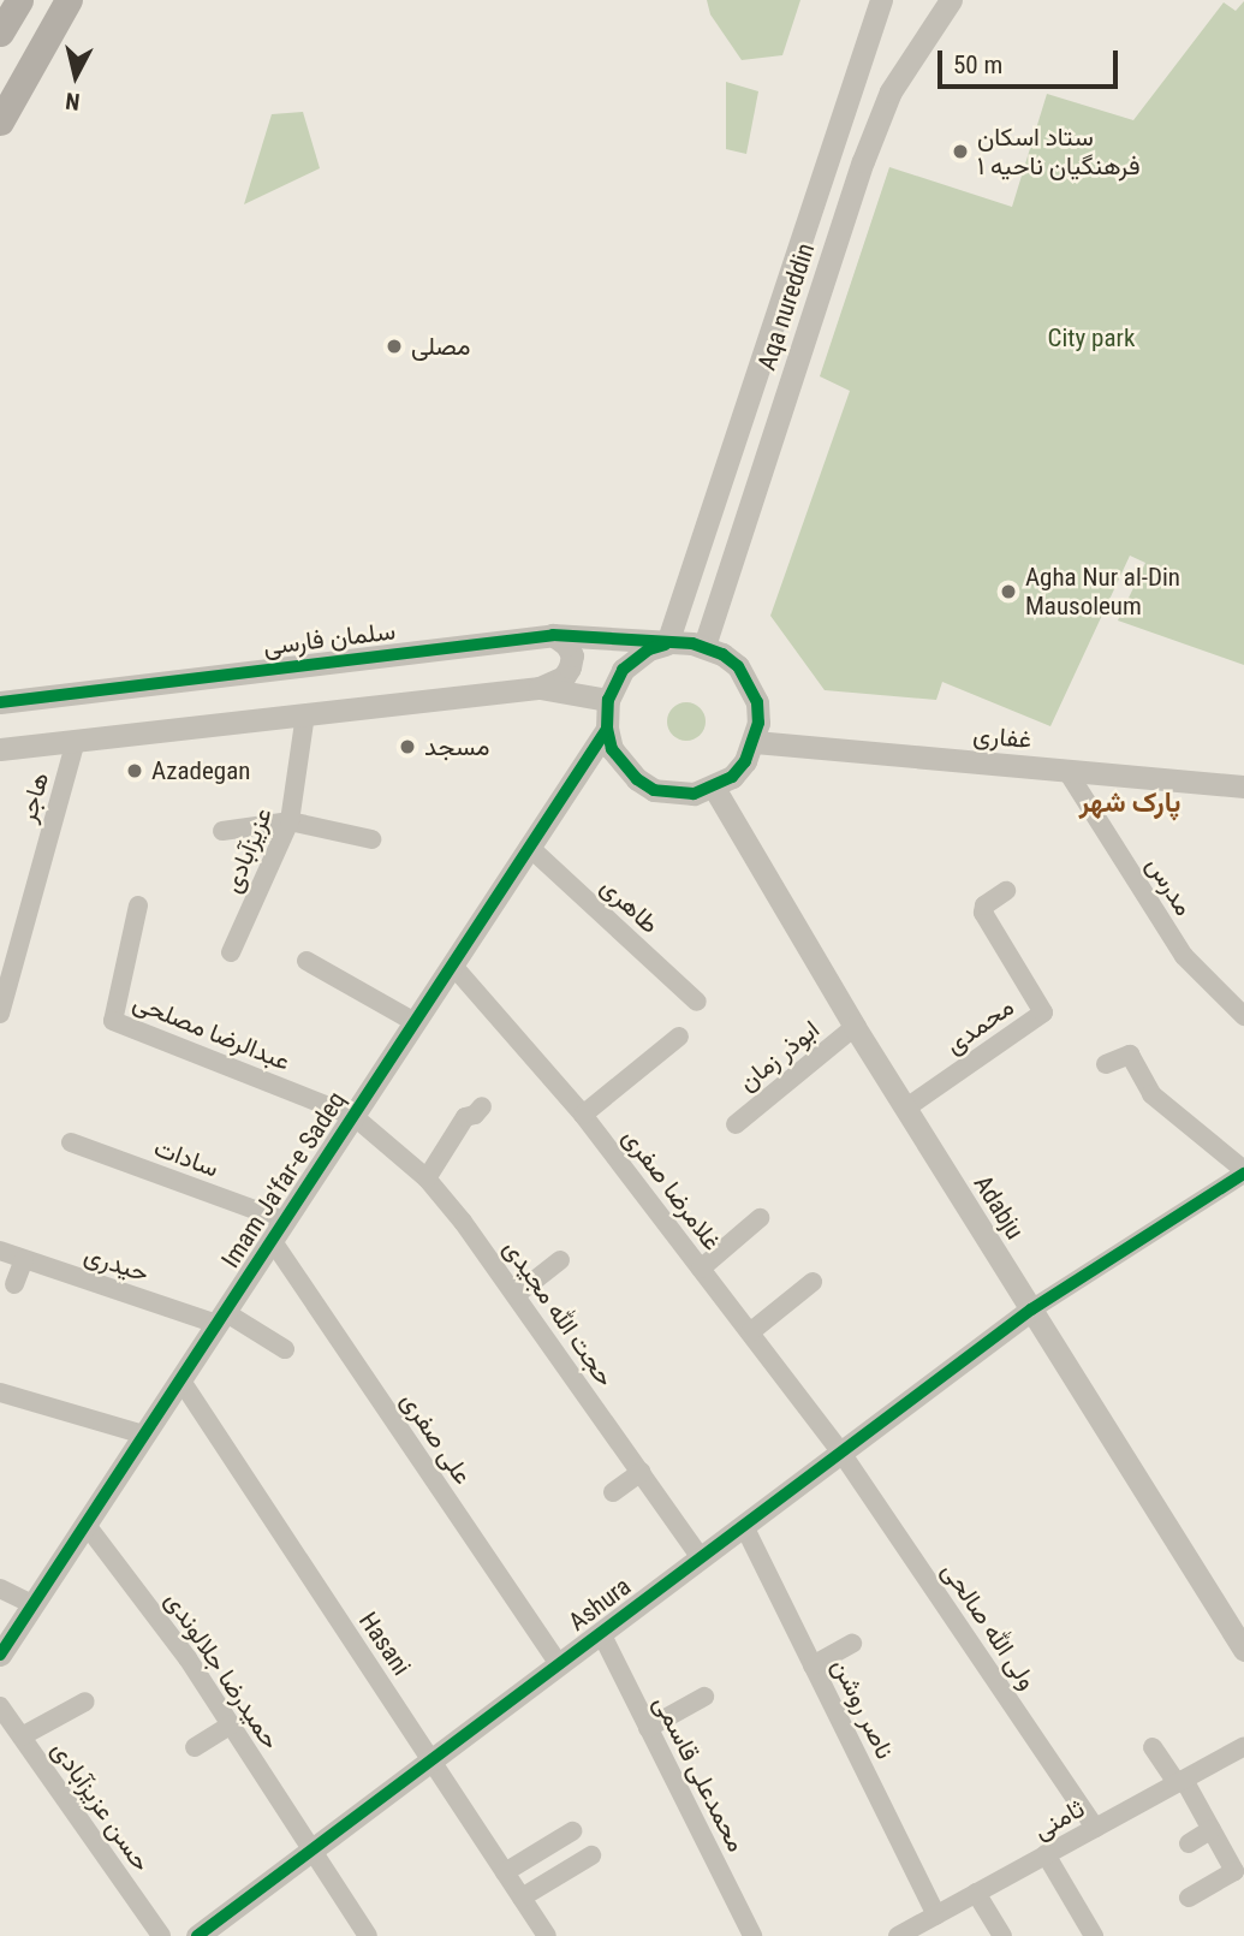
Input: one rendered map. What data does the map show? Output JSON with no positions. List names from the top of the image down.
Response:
{
  "streets": {
    "street": [
      "Aqa nureddin",
      "سلمان فارسی",
      "غفاری",
      "هاجر",
      "عزیزآبادی",
      "مدرس",
      "طاهری",
      "محمدی",
      "عبدالرضا مصلحی",
      "ابوذر زمان",
      "سادات",
      "Imam Ja'far-e Sadeq",
      "غلامرضا صفری",
      "Adabju",
      "حیدری",
      "حجت الله مجیدی",
      "علی صفری",
      "Ashura",
      "ولی الله صالحی",
      "Hasani",
      "حمیدرضا جلالوندی",
      "ناصر روشن",
      "محمدعلی قاسمی",
      "حسن عزیزآبادی",
      "ثامنی"
    ]
  },
  "crossings": [
    ["Aqa nureddin", "سلمان فارسی"],
    ["Aqa nureddin", "غفاری"],
    ["Aqa nureddin", "Imam Ja'far-e Sadeq"],
    ["Aqa nureddin", "Adabju"],
    ["سلمان فارسی", "غفاری"],
    ["سلمان فارسی", "Imam Ja'far-e Sadeq"],
    ["سلمان فارسی", "Adabju"],
    ["غفاری", "مدرس"],
    ["غفاری", "Imam Ja'far-e Sadeq"],
    ["غفاری", "Adabju"],
    ["طاهری", "Imam Ja'far-e Sadeq"],
    ["محمدی", "Adabju"],
    ["عبدالرضا مصلحی", "Imam Ja'far-e Sadeq"],
    ["عبدالرضا مصلحی", "حجت الله مجیدی"],
    ["ابوذر زمان", "Adabju"],
    ["سادات", "Imam Ja'far-e Sadeq"],
    ["سادات", "علی صفری"],
    ["Imam Ja'far-e Sadeq", "غلامرضا صفری"],
    ["Imam Ja'far-e Sadeq", "Adabju"],
    ["Imam Ja'far-e Sadeq", "حیدری"],
    ["Imam Ja'far-e Sadeq", "حجت الله مجیدی"],
    ["Imam Ja'far-e Sadeq", "علی صفری"],
    ["Imam Ja'far-e Sadeq", "Hasani"],
    ["Imam Ja'far-e Sadeq", "حمیدرضا جلالوندی"],
    ["غلامرضا صفری", "Ashura"],
    ["غلامرضا صفری", "ولی الله صالحی"],
    ["Adabju", "Ashura"],
    ["حجت الله مجیدی", "Ashura"],
    ["علی صفری", "Ashura"],
    ["Ashura", "ولی الله صالحی"],
    ["Ashura", "Hasani"],
    ["Ashura", "حمیدرضا جلالوندی"],
    ["Ashura", "ناصر روشن"],
    ["Ashura", "محمدعلی قاسمی"],
    ["ولی الله صالحی", "ثامنی"],
    ["ناصر روشن", "ثامنی"]
  ],
  "districts": ["پارک شهر"],
  "parks": ["City park"],
  "places": [
    "ستاد اسکان فرهنگیان ناحیه ۱",
    "مصلی",
    "Agha Nur al-Din Mausoleum",
    "مسجد",
    "Azadegan"
  ],
  "scale_bar": "50 m",
  "north": "bottom"
}
